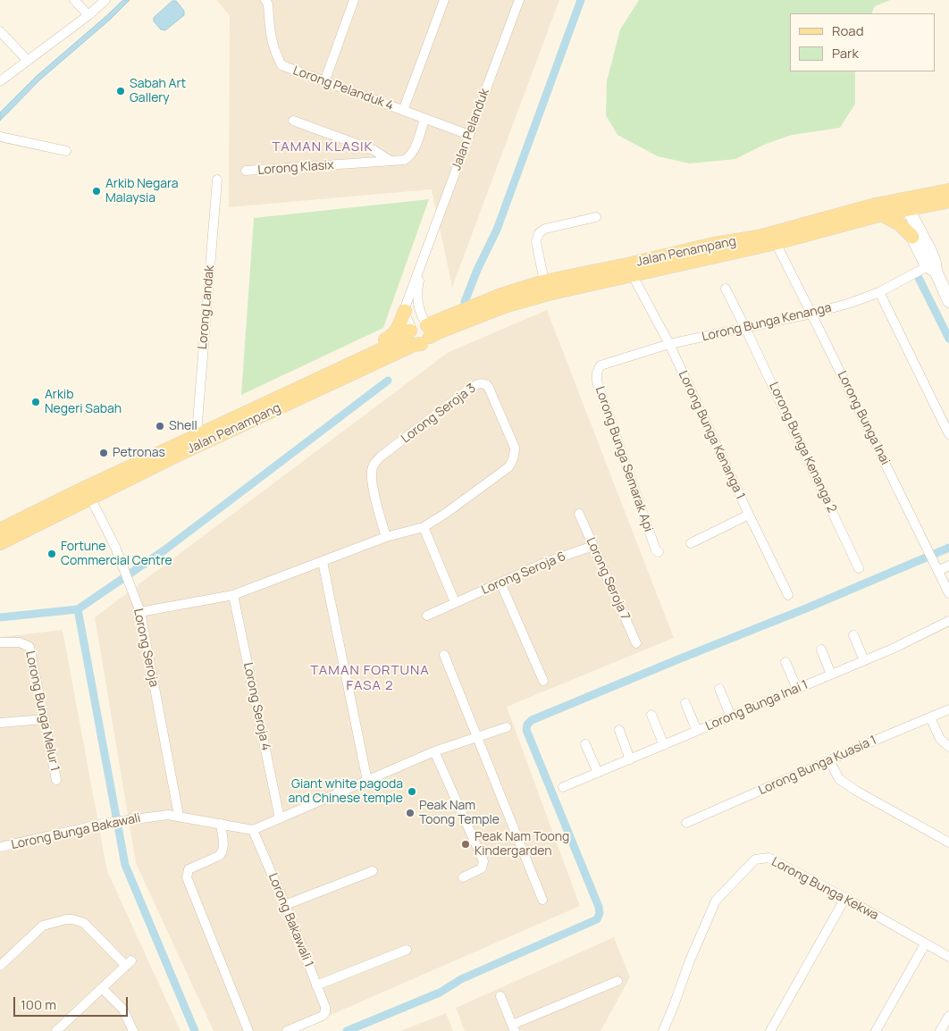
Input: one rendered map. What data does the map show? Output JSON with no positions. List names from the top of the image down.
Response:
{
  "streets": {
    "main road": ["Jalan Penampang"],
    "street": [
      "Lorong Pelanduk 4",
      "Jalan Pelanduk",
      "Lorong Klasix",
      "Lorong Landak",
      "Lorong Bunga Kenanga",
      "Lorong Seroja 3",
      "Lorong Bunga Inai",
      "Lorong Bunga Kenanga 1",
      "Lorong Bunga Kenanga 2",
      "Lorong Bunga Semarak Api",
      "Lorong Seroja 6",
      "Lorong Seroja 7",
      "Lorong Seroja",
      "Lorong Bunga Inai 1",
      "Lorong Seroja 4",
      "Lorong Bunga Melur 1",
      "Lorong Bunga Kuasia 1",
      "Lorong Bunga Bakawali",
      "Lorong Bunga Kekwa",
      "Lorong Bakawali 1"
    ]
  },
  "crossings": [
    ["Lorong Pelanduk 4", "Jalan Pelanduk"],
    ["Lorong Pelanduk 4", "Lorong Klasix"],
    ["Jalan Pelanduk", "Jalan Penampang"],
    ["Jalan Penampang", "Lorong Landak"],
    ["Jalan Penampang", "Lorong Bunga Inai"],
    ["Jalan Penampang", "Lorong Bunga Kenanga 1"],
    ["Jalan Penampang", "Lorong Seroja"],
    ["Lorong Bunga Kenanga", "Lorong Bunga Inai"],
    ["Lorong Bunga Kenanga", "Lorong Bunga Kenanga 1"],
    ["Lorong Bunga Kenanga", "Lorong Bunga Kenanga 2"],
    ["Lorong Bunga Kenanga", "Lorong Bunga Semarak Api"],
    ["Lorong Seroja 3", "Lorong Seroja"],
    ["Lorong Seroja 3", "Lorong Seroja 4"],
    ["Lorong Seroja 6", "Lorong Seroja 7"],
    ["Lorong Seroja", "Lorong Bunga Bakawali"],
    ["Lorong Bunga Bakawali", "Lorong Bakawali 1"]
  ],
  "districts": ["TAMAN KLASIK", "TAMAN FORTUNA FASA 2"],
  "places": [
    "Sabah Art Gallery",
    "Arkib Negara Malaysia",
    "Arkib Negeri Sabah",
    "Shell",
    "Petronas",
    "Fortune Commercial Centre",
    "Giant white pagoda and Chinese temple",
    "Peak Nam Toong Temple",
    "Peak Nam Toong Kindergarden"
  ],
  "legend": ["Road", "Park"],
  "scale_bar": "100 m"
}
